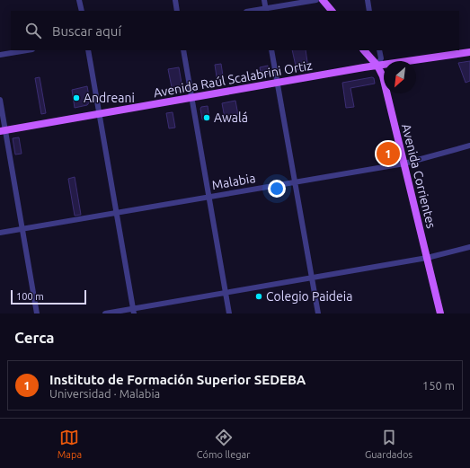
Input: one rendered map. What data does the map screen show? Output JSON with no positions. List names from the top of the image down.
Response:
{
  "streets": {
    "main road": ["Avenida Raúl Scalabrini Ortiz", "Avenida Corrientes"],
    "street": ["Malabia"]
  },
  "crossings": [
    ["Avenida Raúl Scalabrini Ortiz", "Avenida Corrientes"],
    ["Avenida Corrientes", "Malabia"]
  ],
  "places": ["Andreani", "Awalá", "Colegio Paideia"],
  "scale_bar": "100 m",
  "north": "bottom left",
  "page": {
    "search": "Buscar aquí",
    "pins": "1",
    "scale": "100 m",
    "heading": "Cerca",
    "list": [
      {
        "mark": "1",
        "name": "Instituto de Formación Superior SEDEBA",
        "note": "Universidad · Malabia",
        "value": "150 m"
      }
    ],
    "nav": ["Mapa", "Cómo llegar", "Guardados"]
  }
}
